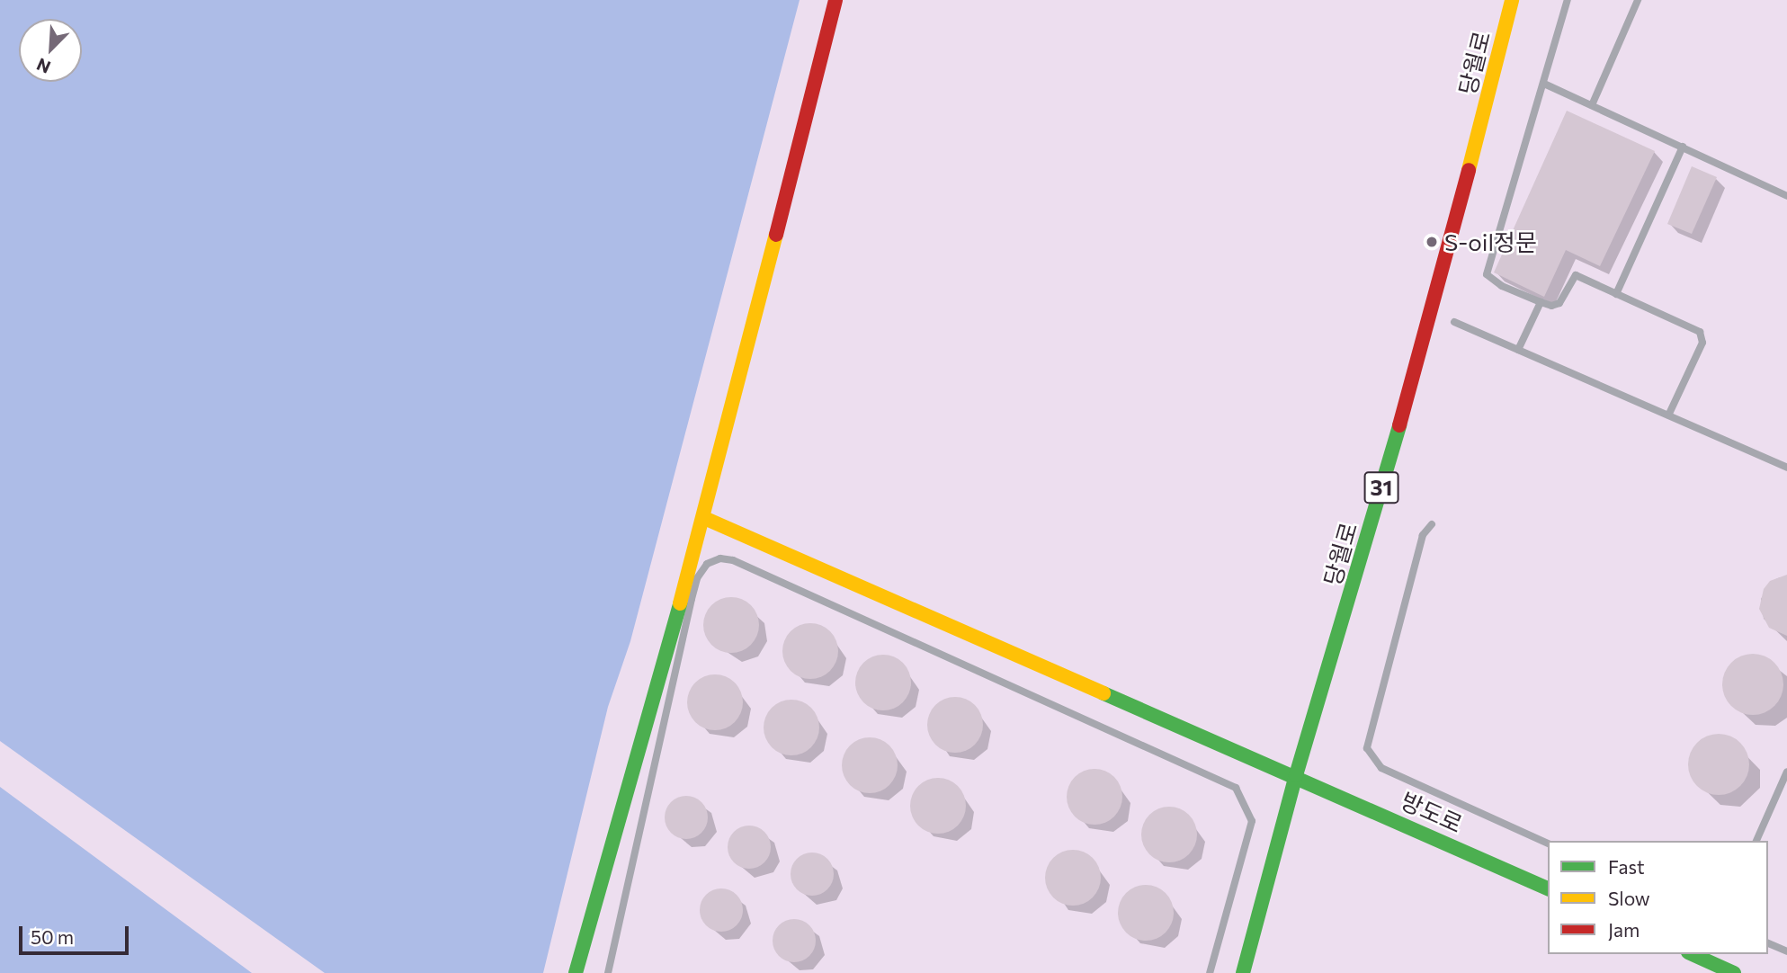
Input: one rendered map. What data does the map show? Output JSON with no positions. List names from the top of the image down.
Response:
{
  "streets": {
    "main road": ["당월로", "31", "방도로"]
  },
  "crossings": [
    ["당월로", "방도로"]
  ],
  "places": ["S-oil정문"],
  "legend": ["Fast", "Slow", "Jam"],
  "scale_bar": "50 m",
  "north": "bottom left"
}
